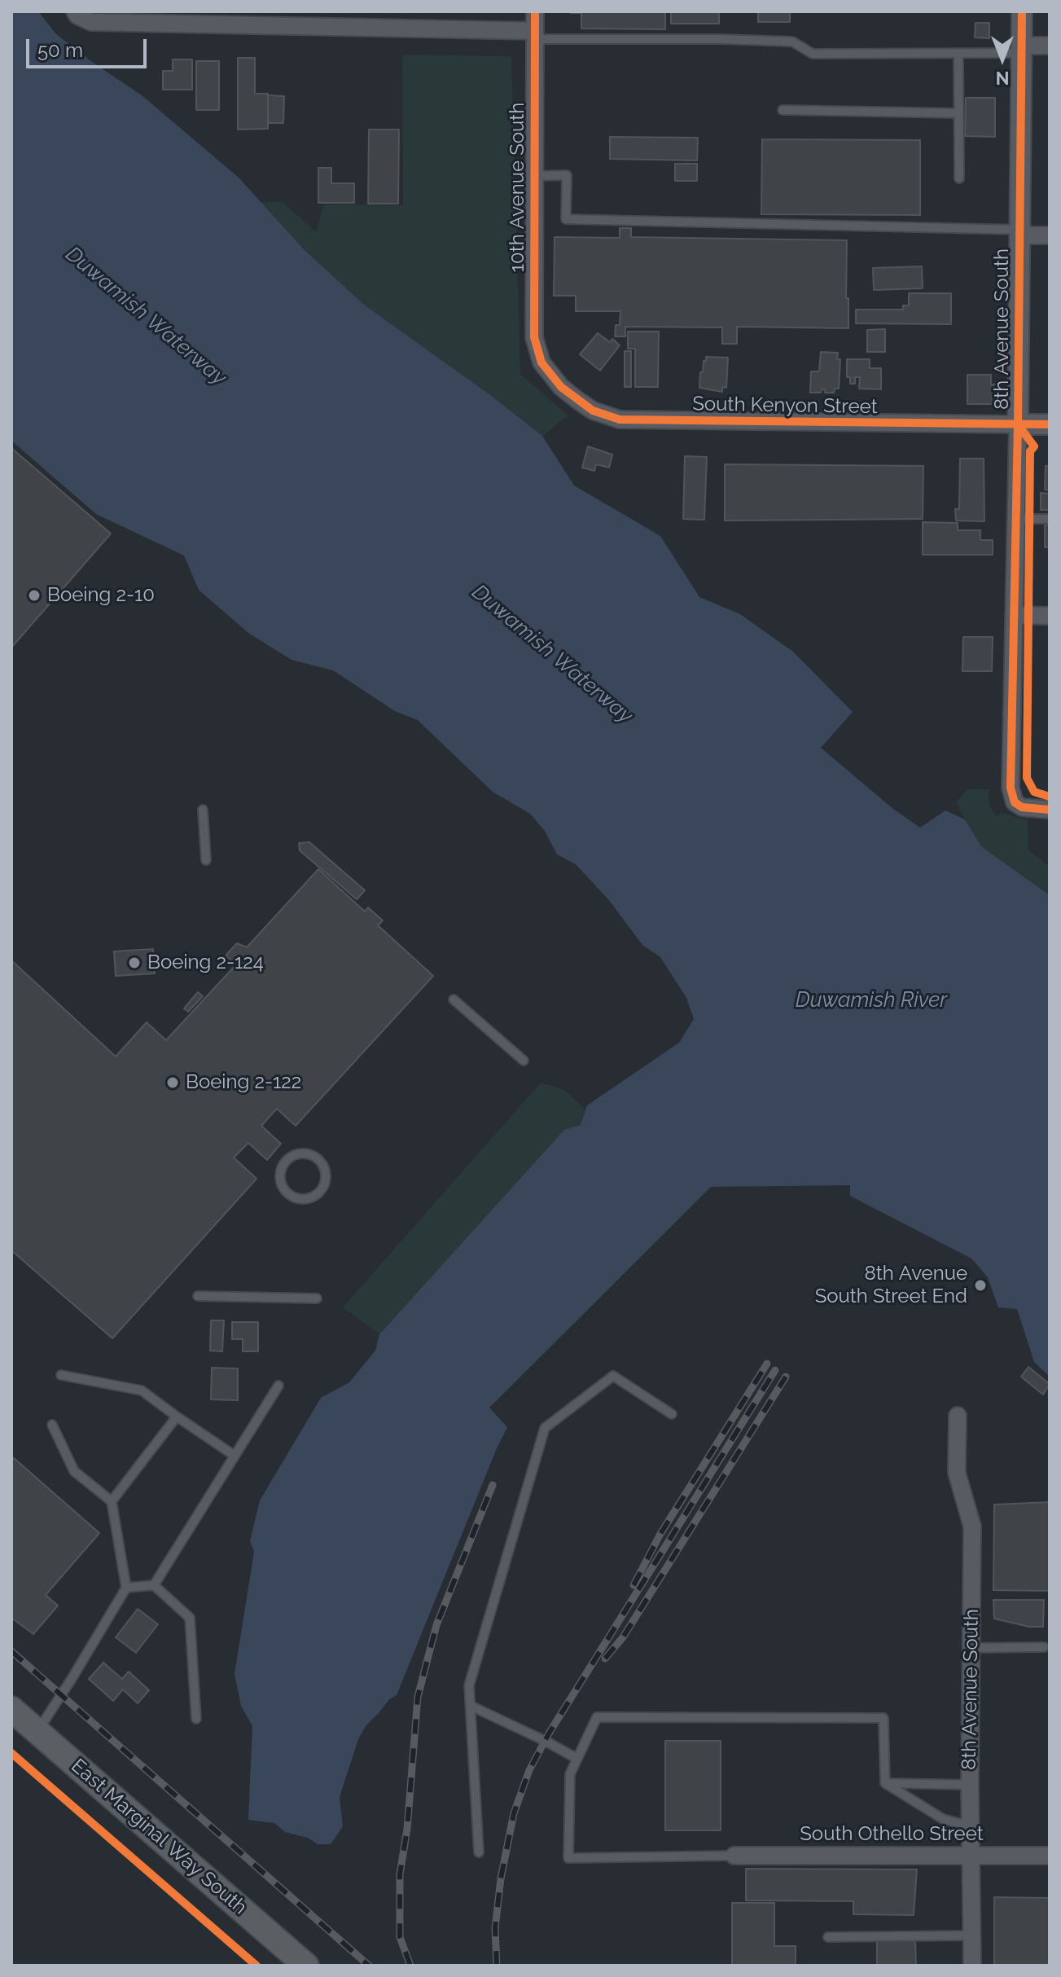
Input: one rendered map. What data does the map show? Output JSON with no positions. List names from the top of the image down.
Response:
{
  "streets": {
    "main road": ["East Marginal Way South"],
    "street": [
      "10th Avenue South",
      "8th Avenue South",
      "South Kenyon Street",
      "South Othello Street"
    ]
  },
  "crossings": [
    ["10th Avenue South", "South Kenyon Street"],
    ["8th Avenue South", "South Kenyon Street"],
    ["8th Avenue South", "South Othello Street"]
  ],
  "water": ["Duwamish Waterway", "Duwamish River"],
  "places": [
    "Boeing 2-10",
    "Boeing 2-124",
    "Boeing 2-122",
    "8th Avenue South Street End"
  ],
  "scale_bar": "50 m",
  "north": "bottom"
}
